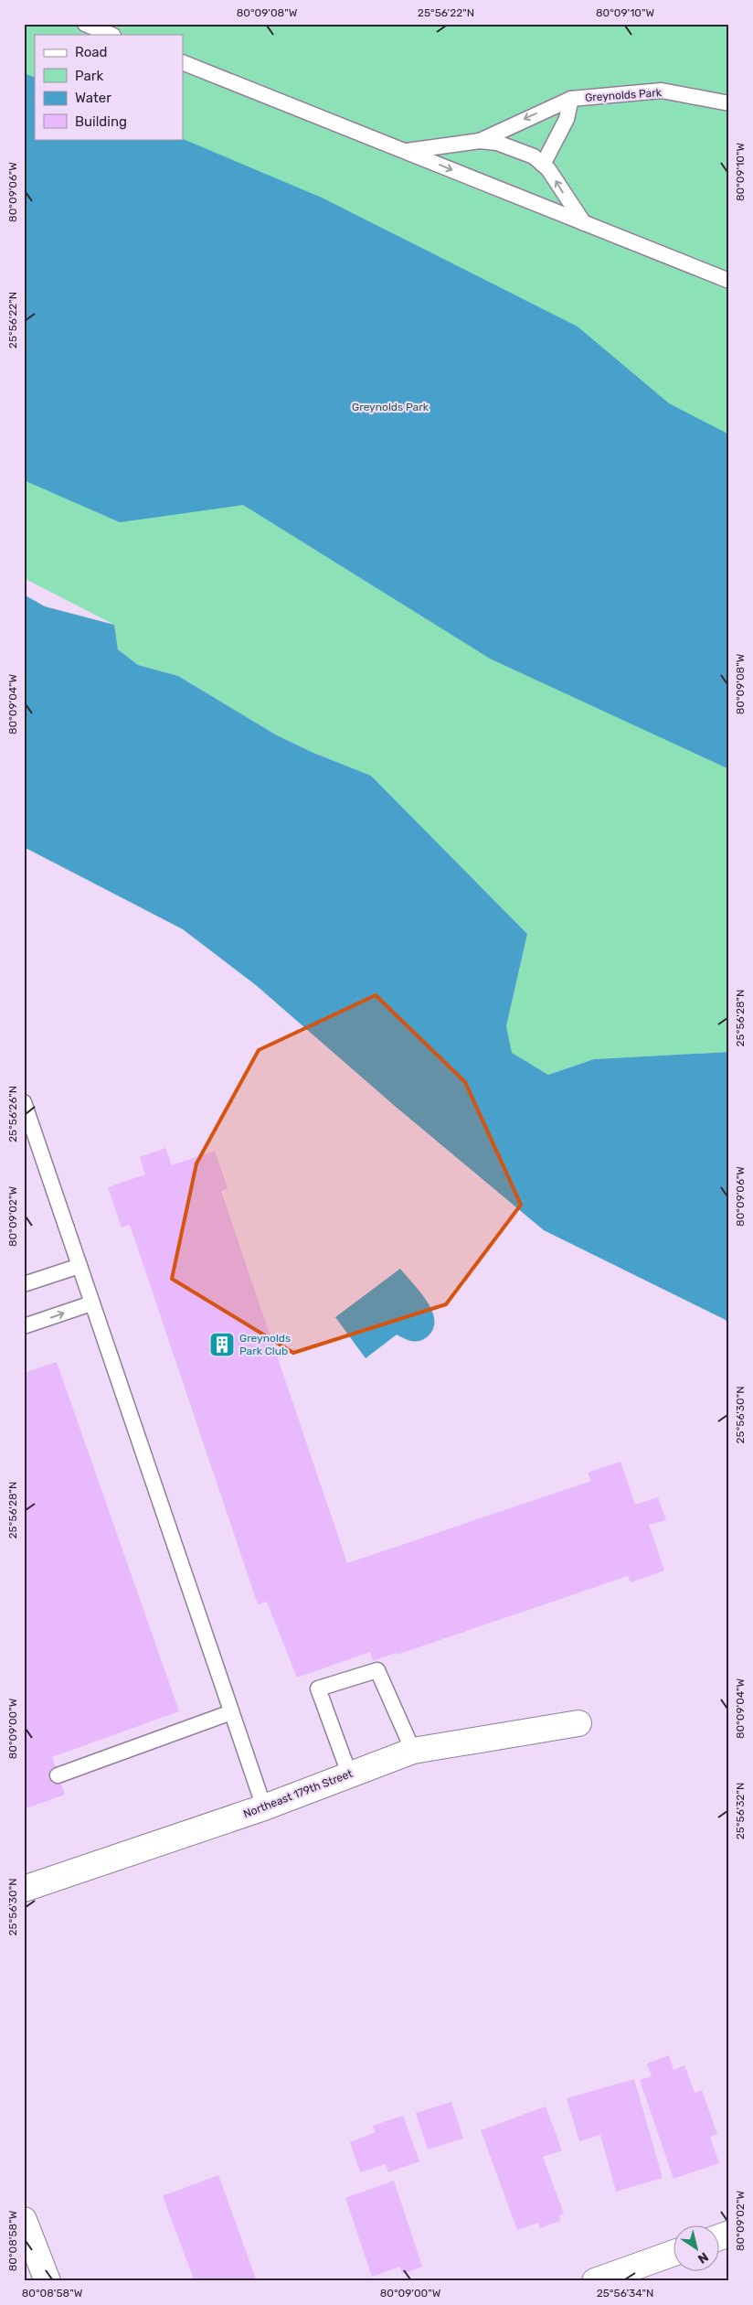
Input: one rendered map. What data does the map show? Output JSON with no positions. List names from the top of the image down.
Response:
{
  "streets": {
    "street": ["Northeast 179th Street"],
    "lane": ["Greynolds Park"]
  },
  "parks": ["Greynolds Park"],
  "places": {
    "building": ["Greynolds Park Club"]
  },
  "legend": [
    "Road",
    "Park",
    "Water",
    "Building"
  ],
  "north": "bottom right",
  "coordinates": [
    "80°09'08\"W",
    "25°56'22\"N",
    "80°09'10\"W",
    "80°09'06\"W",
    "80°09'04\"W",
    "25°56'28\"N",
    "25°56'26\"N",
    "80°09'02\"W",
    "25°56'30\"N",
    "80°09'00\"W",
    "25°56'32\"N",
    "80°08'58\"W",
    "25°56'34\"N"
  ]
}
